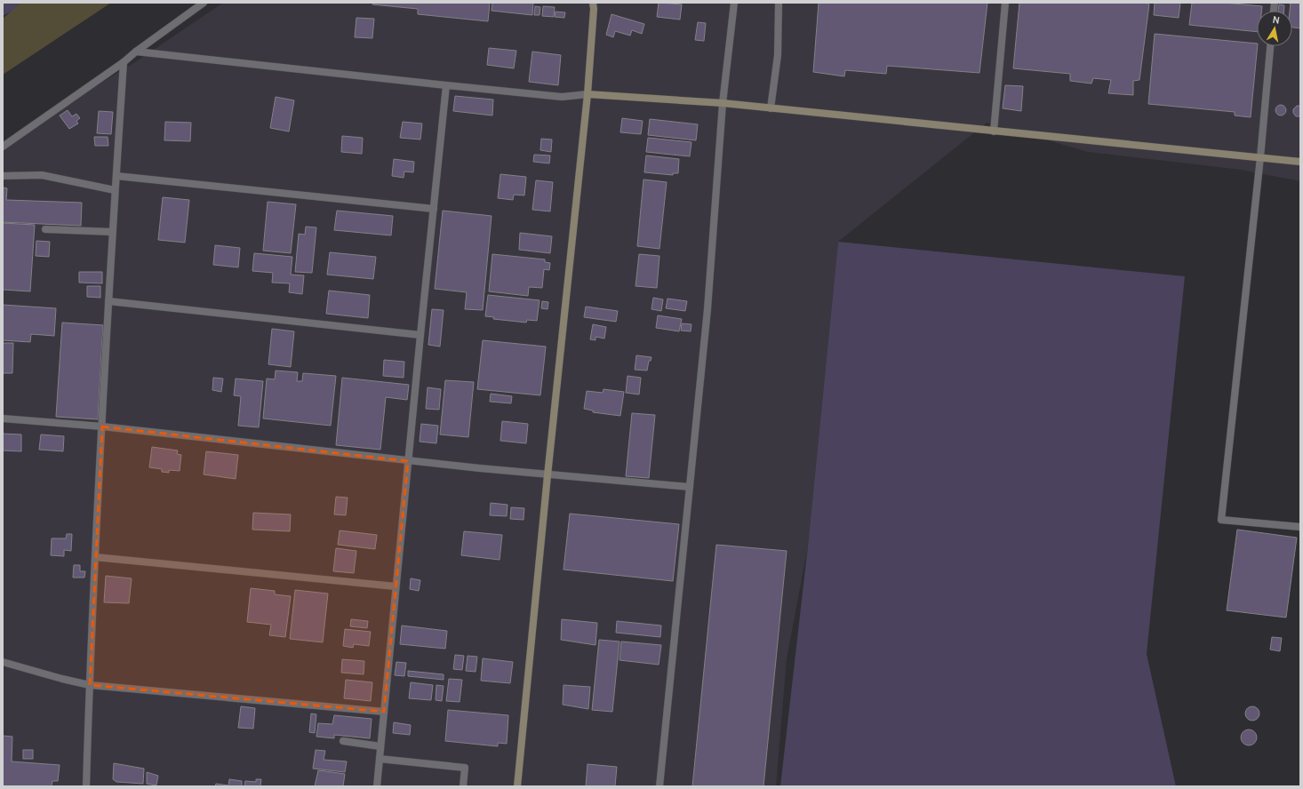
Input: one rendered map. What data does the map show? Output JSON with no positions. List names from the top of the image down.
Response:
{
  "north": "top"
}
